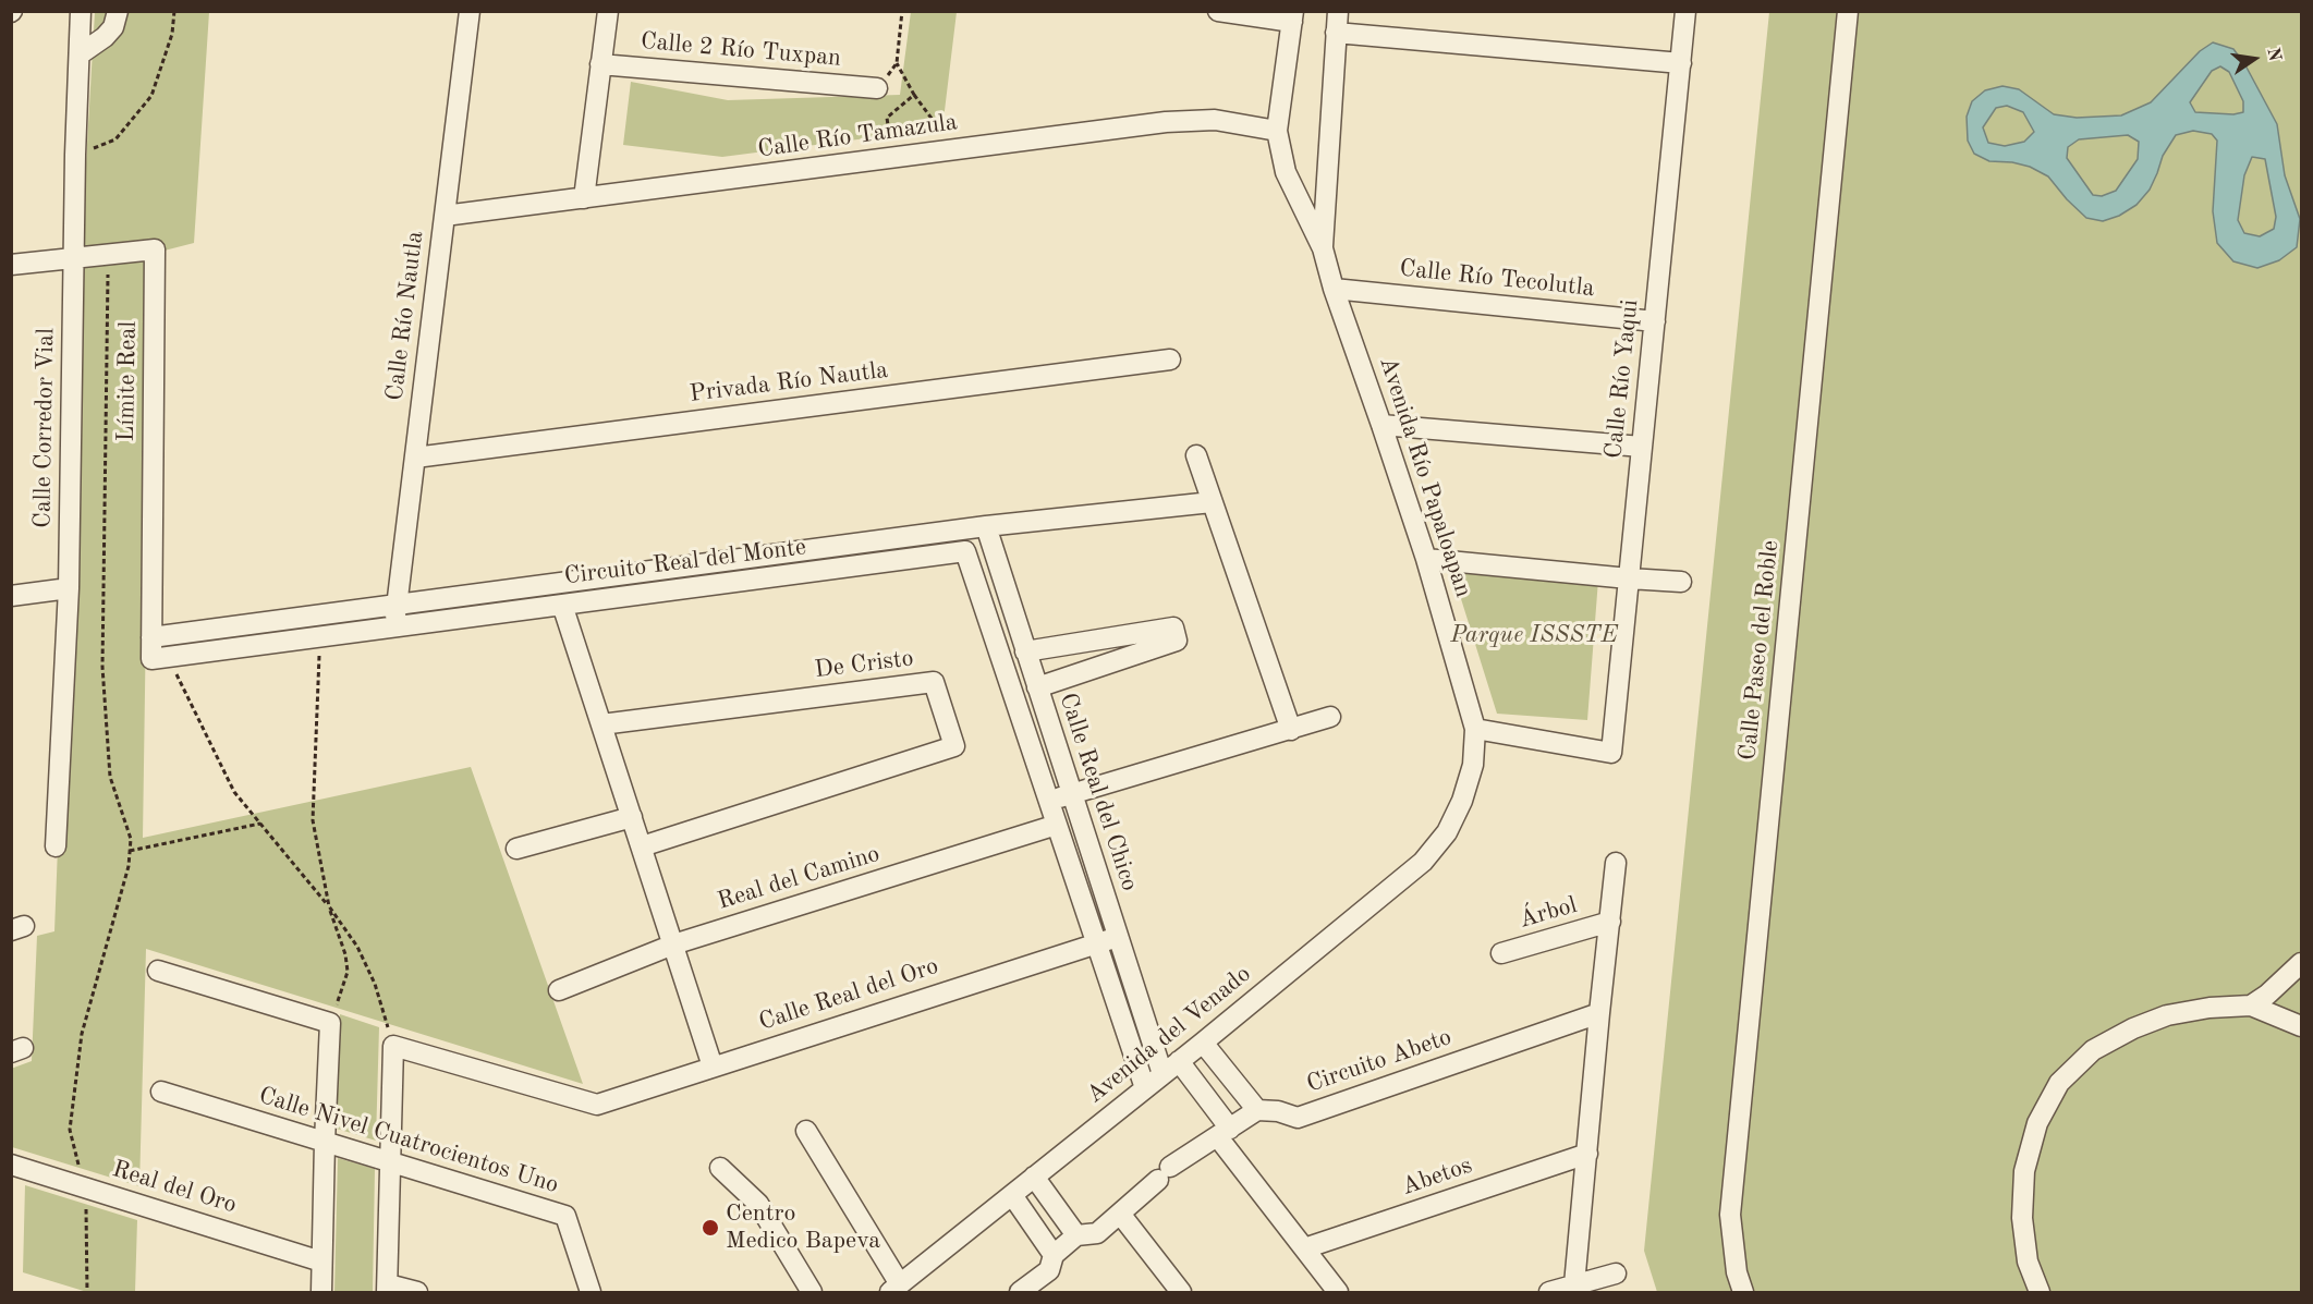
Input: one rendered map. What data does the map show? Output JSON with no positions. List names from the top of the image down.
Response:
{
  "streets": {
    "street": [
      "Calle 2 Río Tuxpan",
      "Calle Río Tamazula",
      "Calle Río Tecolutla",
      "Calle Río Nautla",
      "Calle Río Yaqui",
      "Límite Real",
      "Privada Río Nautla",
      "Calle Corredor Vial",
      "Avenida Río Papaloapan",
      "Circuito Real del Monte",
      "Calle Paseo del Roble",
      "De Cristo",
      "Calle Real del Chico",
      "Real del Camino",
      "Árbol",
      "Calle Real del Oro",
      "Avenida del Venado",
      "Circuito Abeto",
      "Calle Nivel Cuatrocientos Uno",
      "Abetos",
      "Real del Oro"
    ]
  },
  "crossings": [
    ["Calle Río Tamazula", "Calle Río Nautla"],
    ["Calle Río Tamazula", "Avenida Río Papaloapan"],
    ["Calle Río Tecolutla", "Calle Río Yaqui"],
    ["Calle Río Tecolutla", "Avenida Río Papaloapan"],
    ["Calle Río Nautla", "Privada Río Nautla"],
    ["Calle Río Nautla", "Circuito Real del Monte"],
    ["Calle Río Yaqui", "Avenida Río Papaloapan"],
    ["Límite Real", "Calle Corredor Vial"],
    ["Límite Real", "Circuito Real del Monte"],
    ["Avenida Río Papaloapan", "Avenida del Venado"],
    ["Circuito Real del Monte", "Calle Real del Chico"],
    ["Circuito Real del Monte", "Real del Camino"],
    ["Circuito Real del Monte", "Calle Real del Oro"],
    ["Circuito Real del Monte", "Avenida del Venado"],
    ["Calle Real del Chico", "Calle Real del Oro"],
    ["Calle Real del Chico", "Avenida del Venado"]
  ],
  "parks": ["Parque ISSSTE"],
  "places": ["Centro Medico Bapeva"],
  "north": "right"
}
